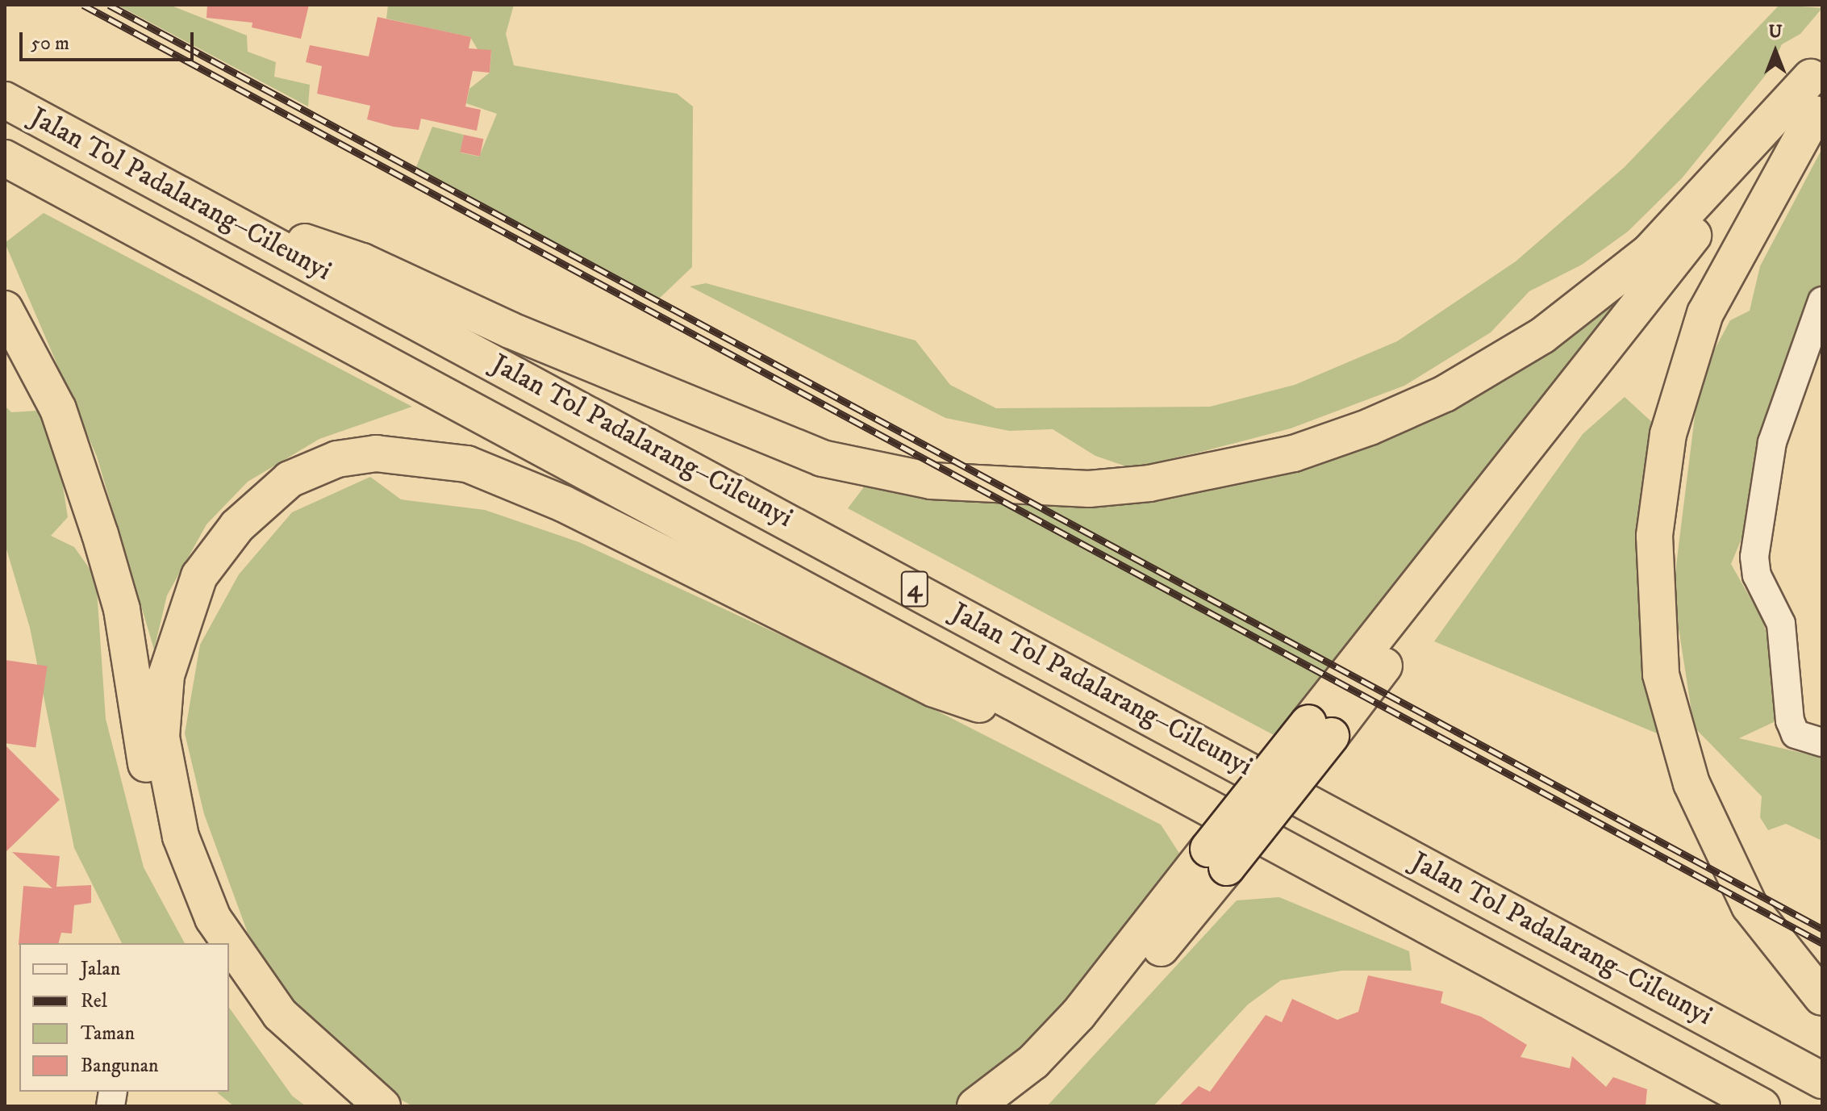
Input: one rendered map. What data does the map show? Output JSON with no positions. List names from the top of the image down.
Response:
{
  "streets": {
    "highway": ["Jalan Tol Padalarang–Cileunyi", "4"]
  },
  "legend": [
    "Jalan",
    "Rel",
    "Taman",
    "Bangunan"
  ],
  "scale_bar": "50 m",
  "north": "top"
}
